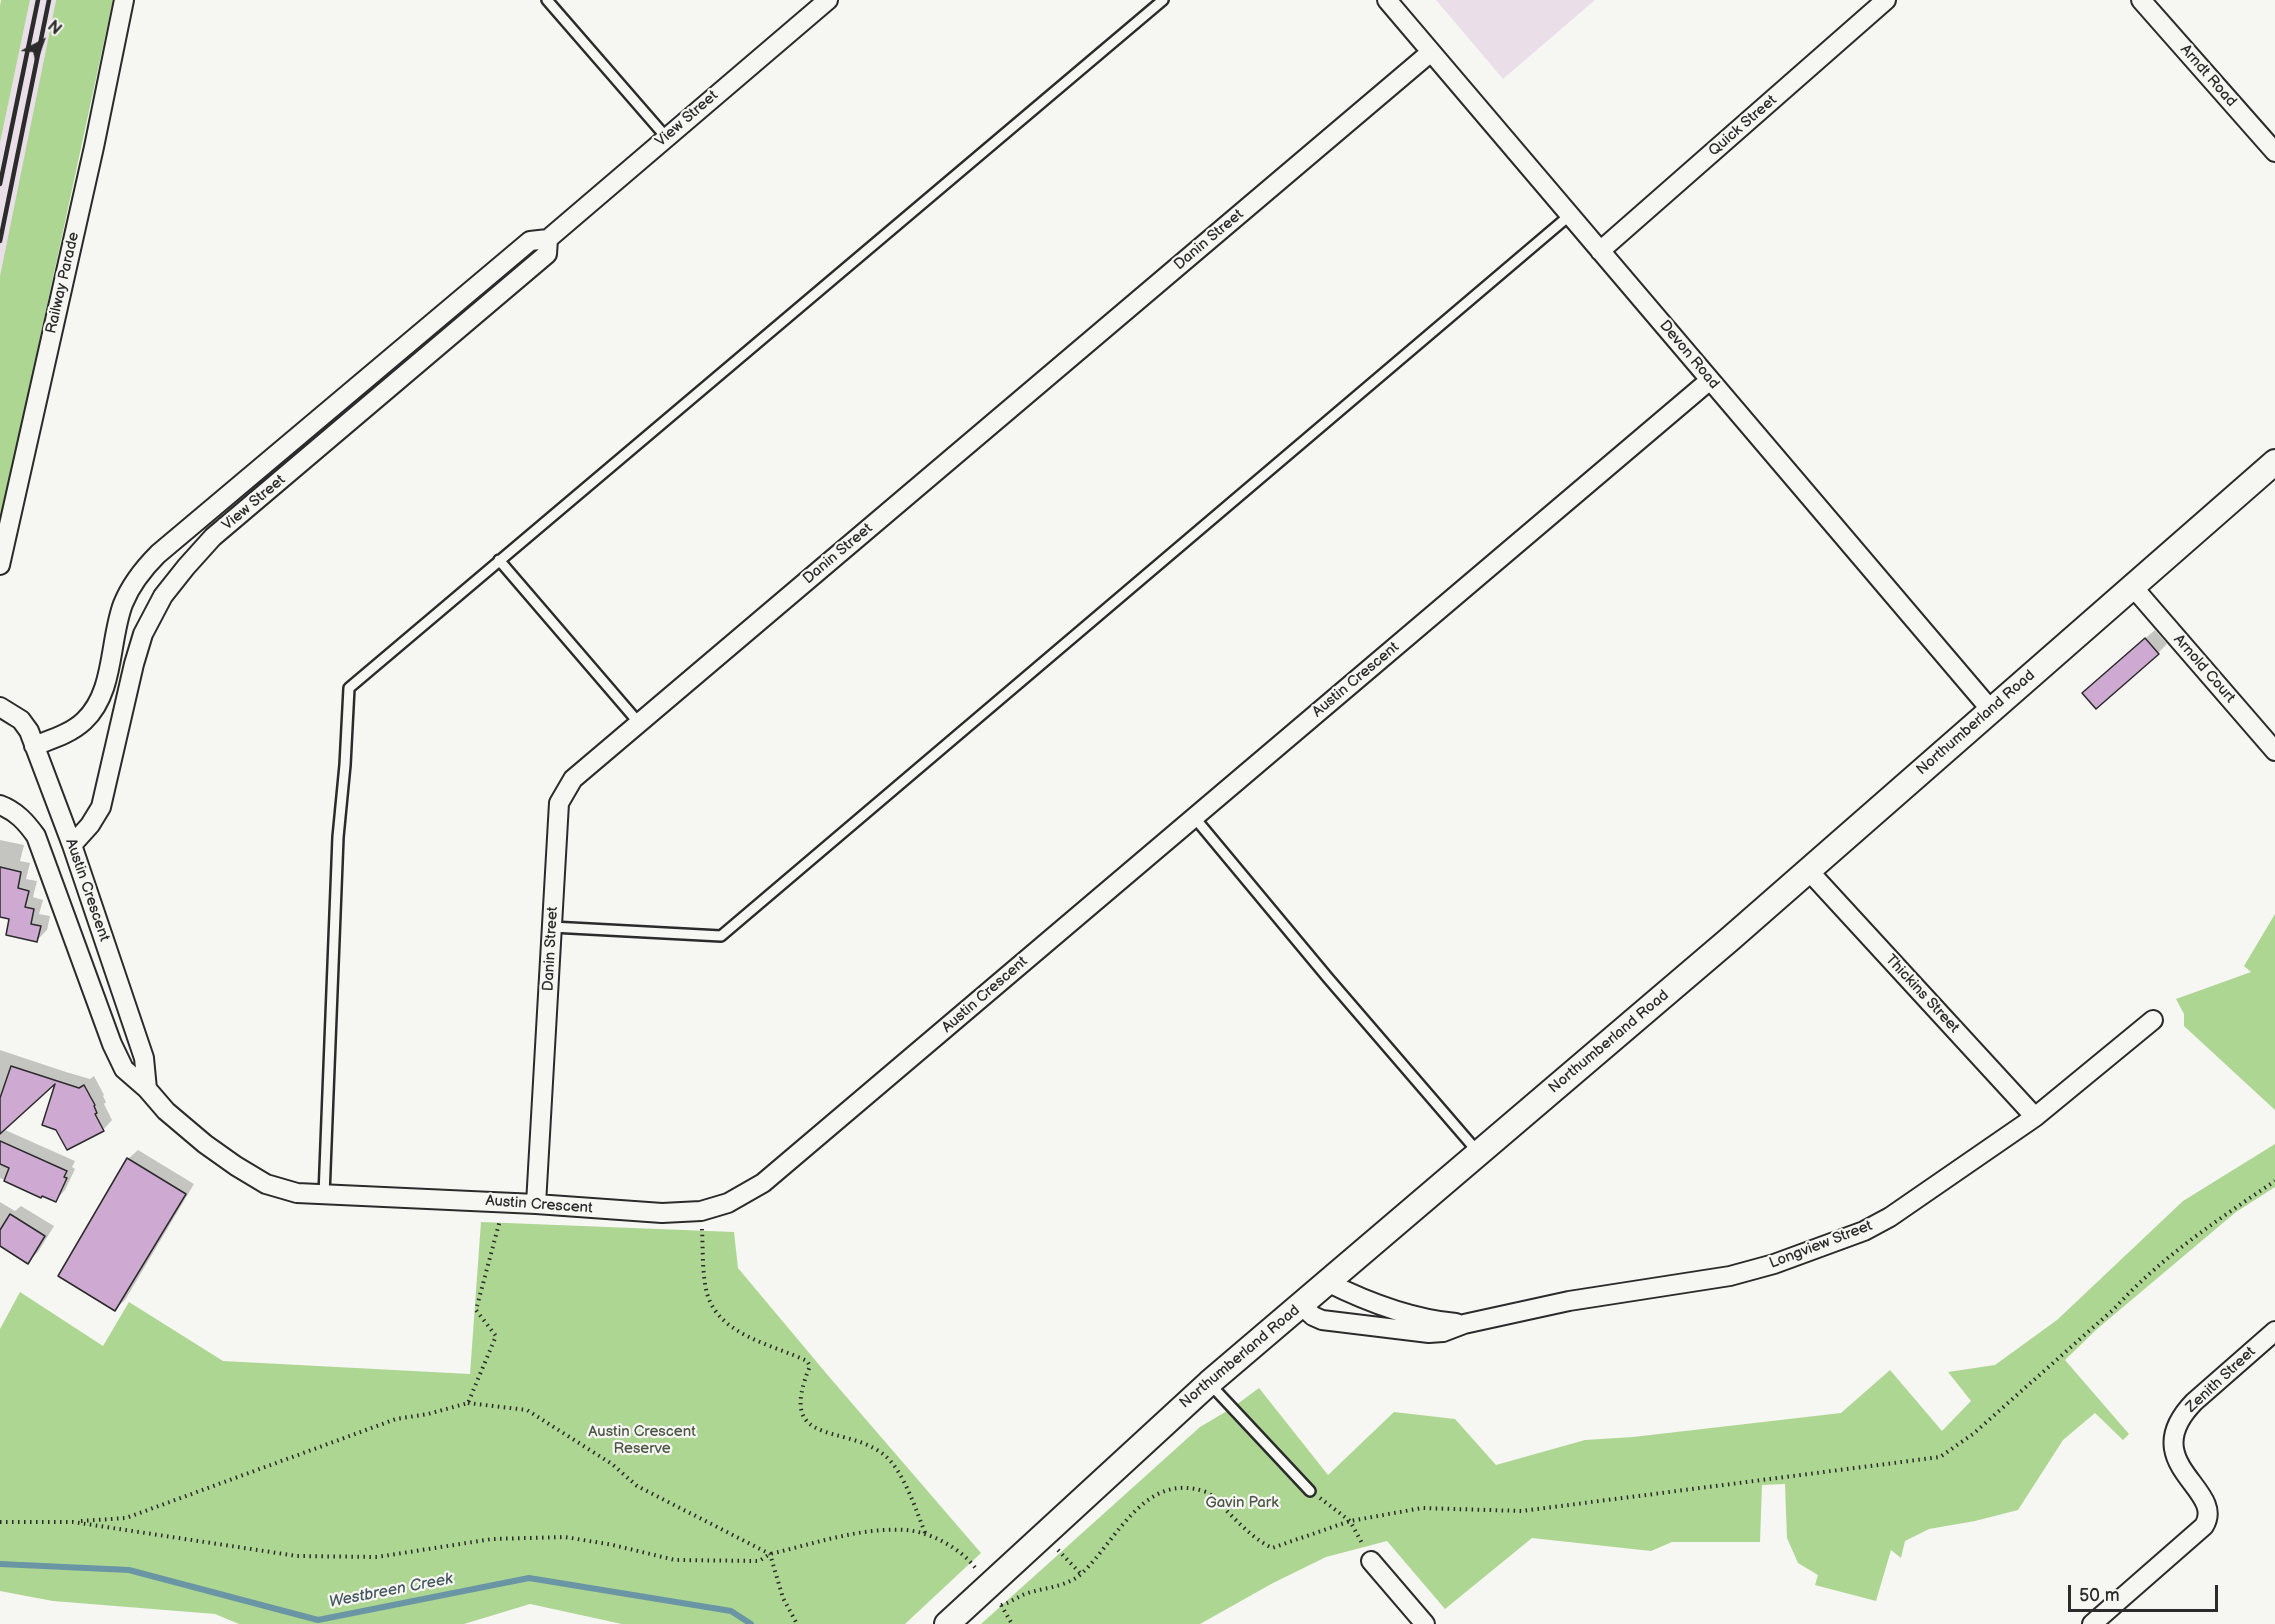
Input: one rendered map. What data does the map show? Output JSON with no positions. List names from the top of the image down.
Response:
{
  "streets": {
    "street": [
      "Arndt Road",
      "View Street",
      "Quick Street",
      "Danin Street",
      "Railway Parade",
      "Devon Road",
      "Arnold Court",
      "Austin Crescent",
      "Northumberland Road",
      "Thickins Street",
      "Longview Street",
      "Zenith Street"
    ]
  },
  "crossings": [
    ["View Street", "Austin Crescent"],
    ["Quick Street", "Devon Road"],
    ["Danin Street", "Devon Road"],
    ["Danin Street", "Austin Crescent"],
    ["Devon Road", "Austin Crescent"],
    ["Devon Road", "Northumberland Road"],
    ["Arnold Court", "Northumberland Road"],
    ["Northumberland Road", "Thickins Street"],
    ["Northumberland Road", "Longview Street"],
    ["Thickins Street", "Longview Street"]
  ],
  "water": ["Westbreen Creek"],
  "parks": ["Austin Crescent Reserve", "Gavin Park"],
  "scale_bar": "50 m",
  "north": "top right"
}
